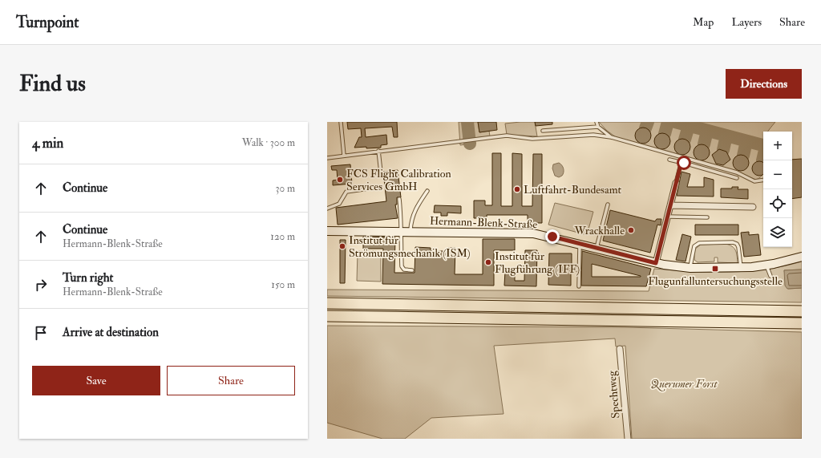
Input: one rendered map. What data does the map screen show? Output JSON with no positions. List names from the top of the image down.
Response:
{
  "streets": {
    "street": ["Hermann-Blenk-Straße", "Spechtweg"]
  },
  "parks": ["Querumer Forst"],
  "places": {
    "other": [
      "FCS Flight Calibration Services GmbH",
      "Luftfahrt-Bundesamt",
      "Wrackhalle",
      "Institut für Strömungsmechanik (ISM)",
      "Institut für Flugführung (IFF)"
    ],
    "transit": ["Flugunfalluntersuchungsstelle"]
  },
  "page": {
    "header": "Turnpoint",
    "nav": ["Map", "Layers", "Share"],
    "buttons": [
      "Directions",
      ["Save", "Share"]
    ],
    "title": "Find us",
    "heading": ["4 min", "Walk · 300 m"],
    "map_buttons": ["+", "−"],
    "list": [
      ["Continue", "30 m"],
      ["Continue", "Hermann-Blenk-Straße", "120 m"],
      ["Turn right", "Hermann-Blenk-Straße", "150 m"],
      "Arrive at destination"
    ]
  }
}
